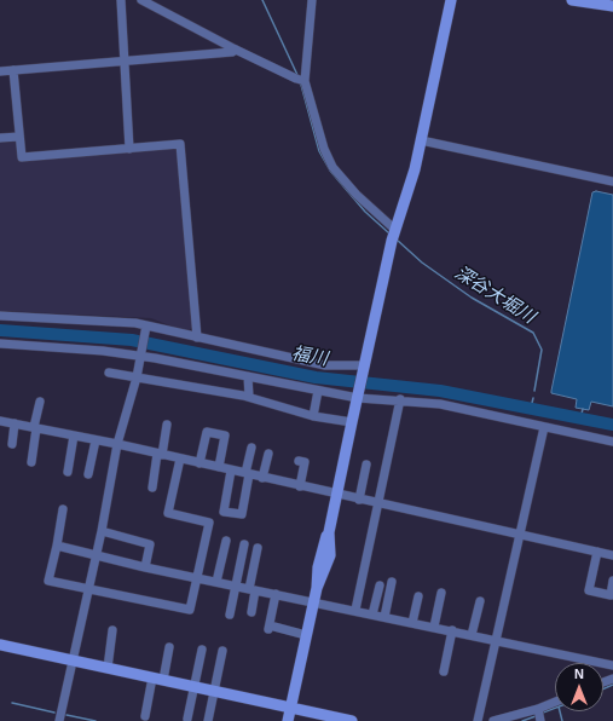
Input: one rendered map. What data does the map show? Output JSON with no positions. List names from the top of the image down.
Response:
{
  "water": ["深谷大堀川", "福川"],
  "north": "top"
}
